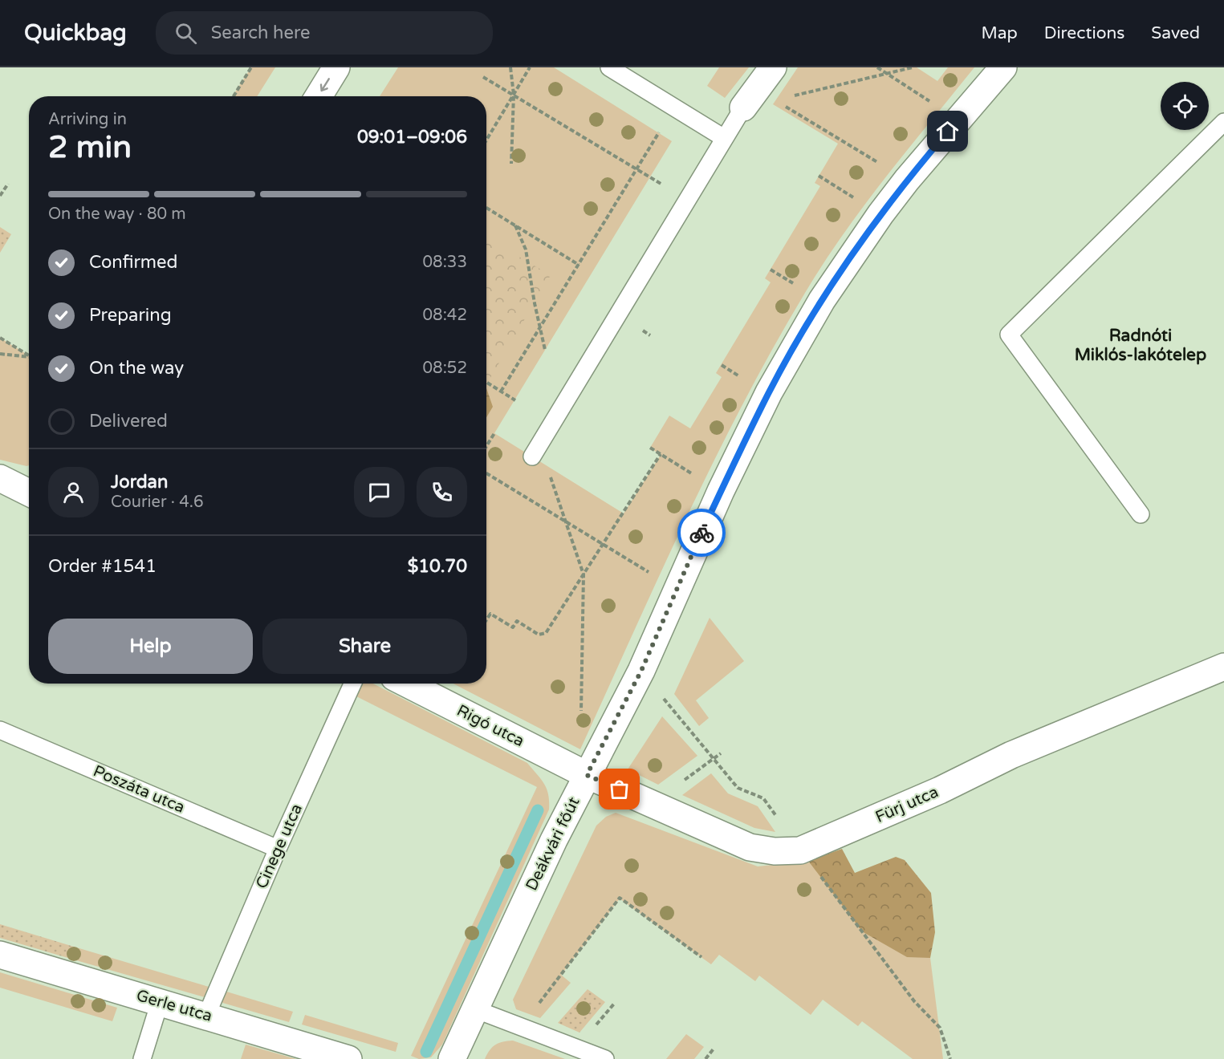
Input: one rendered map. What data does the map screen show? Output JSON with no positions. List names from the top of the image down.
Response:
{
  "streets": {
    "street": [
      "Rigó utca",
      "Fürj utca",
      "Deákvári főút",
      "Gerle utca"
    ],
    "lane": ["Poszáta utca", "Cinege utca"]
  },
  "crossings": [
    ["Rigó utca", "Fürj utca"],
    ["Rigó utca", "Deákvári főút"],
    ["Poszáta utca", "Cinege utca"],
    ["Fürj utca", "Deákvári főút"],
    ["Cinege utca", "Gerle utca"]
  ],
  "districts": ["Radnóti Miklós-lakótelep"],
  "page": {
    "header": "Quickbag",
    "search": "Search here",
    "nav": ["Map", "Directions", "Saved"],
    "heading": ["2 min", "Arriving in", "09:01–09:06"],
    "panel": [
      "Jordan",
      "Courier · 4.6",
      "Order #1541",
      "$10.70"
    ],
    "bar": "On the way · 80 m",
    "list": [
      ["Confirmed", "08:33"],
      ["Preparing", "08:42"],
      ["On the way", "08:52"],
      "Delivered"
    ],
    "buttons": ["Help", "Share"]
  }
}
